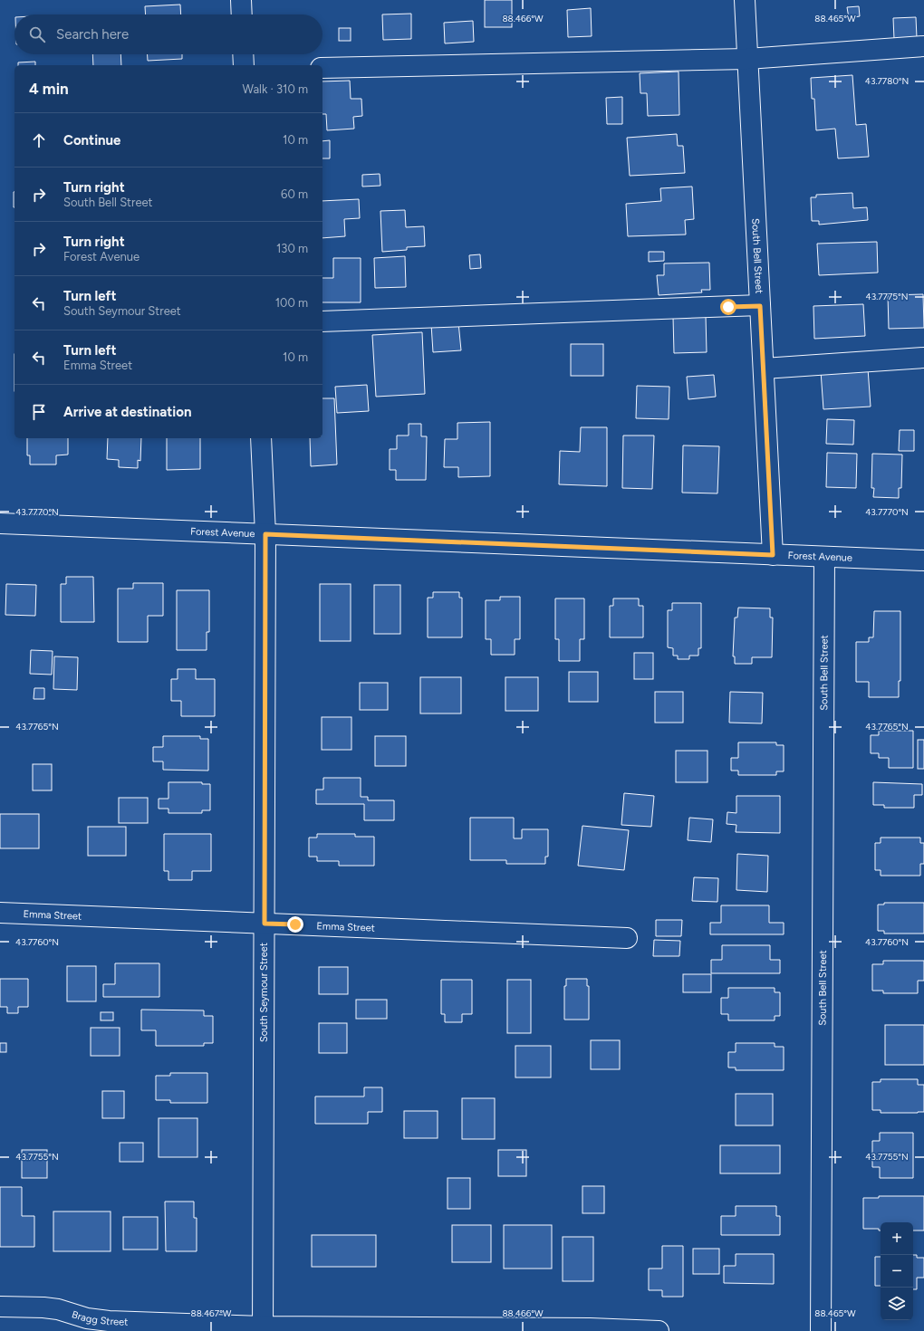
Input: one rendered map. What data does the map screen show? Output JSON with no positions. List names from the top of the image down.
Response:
{
  "streets": {
    "street": [
      "South Bell Street",
      "Forest Avenue",
      "Emma Street",
      "South Seymour Street",
      "Bragg Street"
    ]
  },
  "crossings": [
    ["South Bell Street", "Forest Avenue"],
    ["Forest Avenue", "South Seymour Street"],
    ["Emma Street", "South Seymour Street"],
    ["South Seymour Street", "Bragg Street"]
  ],
  "page": {
    "search": "Search here",
    "heading": ["4 min", "Walk · 310 m"],
    "list": [
      ["Continue", "10 m"],
      ["Turn right", "South Bell Street", "60 m"],
      ["Turn right", "Forest Avenue", "130 m"],
      ["Turn left", "South Seymour Street", "100 m"],
      ["Turn left", "Emma Street", "10 m"],
      "Arrive at destination"
    ],
    "map_buttons": ["+", "−"]
  },
  "coordinates": [
    "88.466°W",
    "88.465°W",
    "43.7780°N",
    "43.7775°N",
    "43.7770°N",
    "43.7765°N",
    "43.7760°N",
    "43.7755°N",
    "88.467°W"
  ]
}
